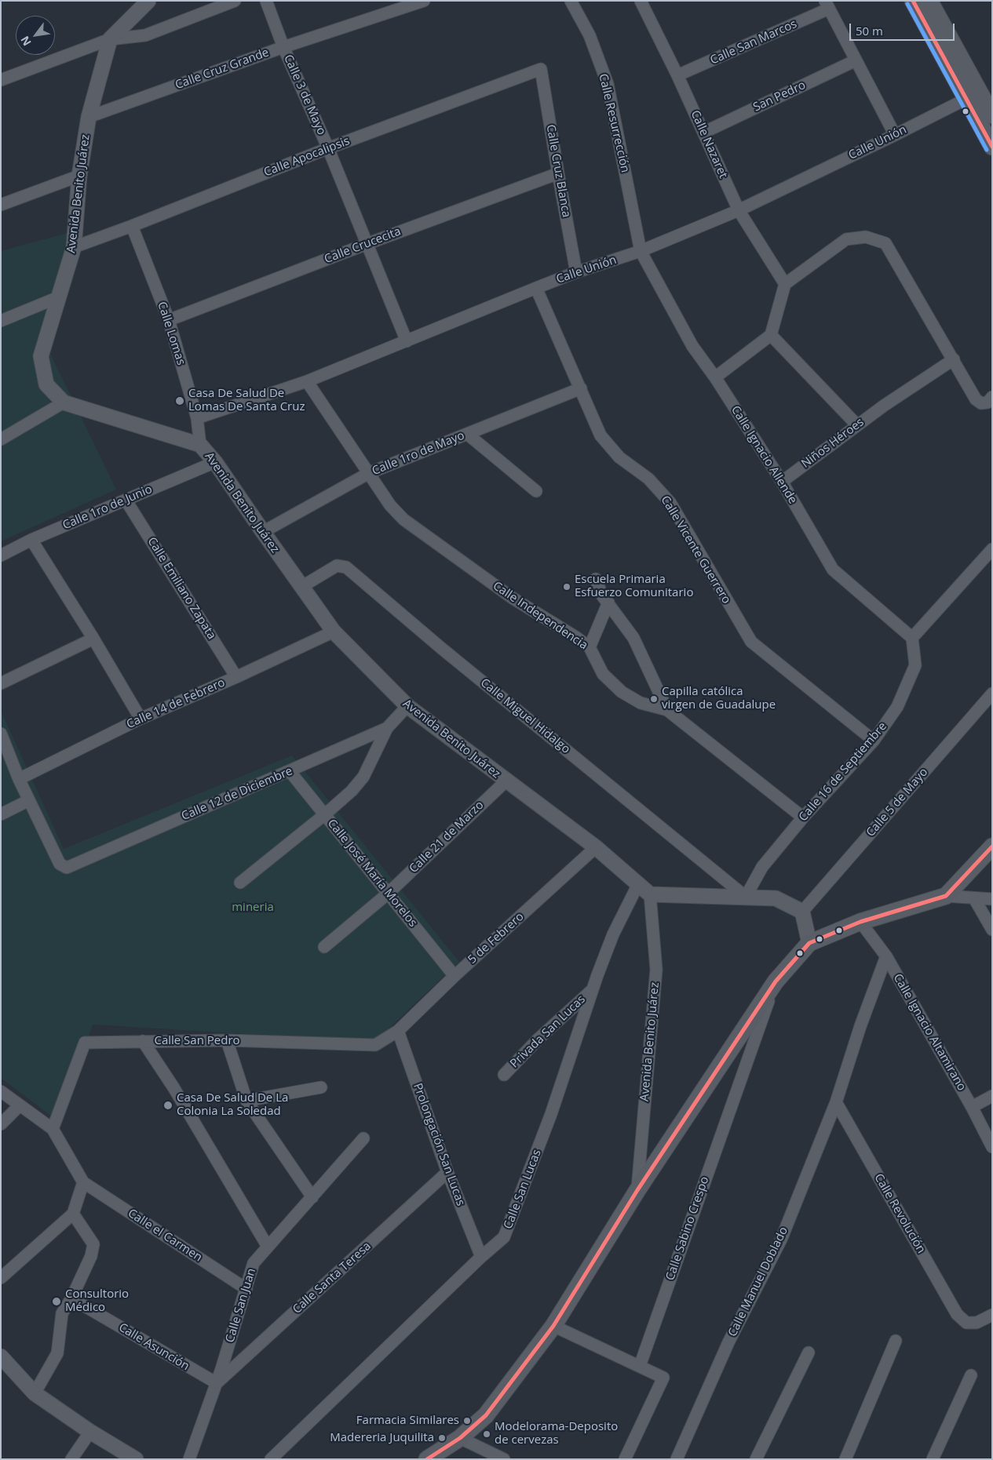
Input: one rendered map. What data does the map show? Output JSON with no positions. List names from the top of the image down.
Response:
{
  "streets": {
    "street": [
      "Calle San Marcos",
      "Calle Cruz Grande",
      "Calle 3 de Mayo",
      "San Pedro",
      "Calle Resurrección",
      "Calle Unión",
      "Calle Nazaret",
      "Calle Apocalipsis",
      "Calle Cruz Blanca",
      "Avenida Benito Juárez",
      "Calle Crucecita",
      "Calle Lomas",
      "Niños Héroes",
      "Calle 1ro de Mayo",
      "Calle Ignacio Allende",
      "Calle 1ro de Junio",
      "Calle Vicente Guerrero",
      "Calle Emiliano Zapata",
      "Calle Independencia",
      "Calle 14 de Febrero",
      "Calle Miguel Hidalgo",
      "Calle 16 de Septiembre",
      "Calle 12 de Diciembre",
      "Calle 5 de Mayo",
      "Calle 21 de Marzo",
      "Calle José María Morelos",
      "5 de Febrero",
      "Privada San Lucas",
      "Calle Ignacio Altamirano",
      "Calle San Pedro",
      "Prolongación San Lucas",
      "Calle San Lucas",
      "Calle Revolución",
      "Calle Sabino Crespo",
      "Calle el Carmen",
      "Calle Santa Teresa",
      "Calle Manuel Doblado",
      "Calle San Juan",
      "Calle Asunción"
    ]
  },
  "crossings": [
    ["Calle San Marcos", "Calle Nazaret"],
    ["Calle Cruz Grande", "Calle 3 de Mayo"],
    ["Calle Cruz Grande", "Avenida Benito Juárez"],
    ["Calle 3 de Mayo", "Calle Unión"],
    ["Calle 3 de Mayo", "Calle Apocalipsis"],
    ["Calle 3 de Mayo", "Calle Crucecita"],
    ["San Pedro", "Calle Nazaret"],
    ["Calle Resurrección", "Calle Unión"],
    ["Calle Resurrección", "Calle Ignacio Allende"],
    ["Calle Unión", "Calle Nazaret"],
    ["Calle Unión", "Calle Cruz Blanca"],
    ["Calle Unión", "Calle Lomas"],
    ["Calle Unión", "Calle Ignacio Allende"],
    ["Calle Unión", "Calle Vicente Guerrero"],
    ["Calle Unión", "Calle Independencia"],
    ["Calle Apocalipsis", "Calle Cruz Blanca"],
    ["Calle Apocalipsis", "Avenida Benito Juárez"],
    ["Calle Apocalipsis", "Calle Lomas"],
    ["Calle Cruz Blanca", "Calle Crucecita"],
    ["Avenida Benito Juárez", "Calle Lomas"],
    ["Avenida Benito Juárez", "Calle 1ro de Mayo"],
    ["Avenida Benito Juárez", "Calle 1ro de Junio"],
    ["Avenida Benito Juárez", "Calle 14 de Febrero"],
    ["Avenida Benito Juárez", "Calle Miguel Hidalgo"],
    ["Avenida Benito Juárez", "Calle 12 de Diciembre"],
    ["Avenida Benito Juárez", "Calle 21 de Marzo"],
    ["Avenida Benito Juárez", "5 de Febrero"],
    ["Avenida Benito Juárez", "Calle San Lucas"],
    ["Calle Crucecita", "Calle Lomas"],
    ["Niños Héroes", "Calle Ignacio Allende"],
    ["Calle 1ro de Mayo", "Calle Vicente Guerrero"],
    ["Calle 1ro de Mayo", "Calle Independencia"],
    ["Calle Ignacio Allende", "Calle 16 de Septiembre"],
    ["Calle 1ro de Junio", "Calle Emiliano Zapata"],
    ["Calle Vicente Guerrero", "Calle 16 de Septiembre"],
    ["Calle Emiliano Zapata", "Calle 14 de Febrero"],
    ["Calle Independencia", "Calle 16 de Septiembre"],
    ["Calle Miguel Hidalgo", "Calle 16 de Septiembre"],
    ["Calle 12 de Diciembre", "Calle José María Morelos"],
    ["Calle 21 de Marzo", "Calle José María Morelos"],
    ["Calle José María Morelos", "5 de Febrero"],
    ["5 de Febrero", "Calle San Pedro"],
    ["5 de Febrero", "Prolongación San Lucas"],
    ["Privada San Lucas", "Calle San Lucas"],
    ["Calle Ignacio Altamirano", "Calle Manuel Doblado"],
    ["Calle San Pedro", "Prolongación San Lucas"],
    ["Prolongación San Lucas", "Calle San Lucas"],
    ["Prolongación San Lucas", "Calle Santa Teresa"],
    ["Calle Revolución", "Calle Manuel Doblado"],
    ["Calle el Carmen", "Calle San Juan"],
    ["Calle Santa Teresa", "Calle San Juan"],
    ["Calle Santa Teresa", "Calle Asunción"],
    ["Calle San Juan", "Calle Asunción"]
  ],
  "parks": ["mineria"],
  "places": [
    "Casa De Salud De Lomas De Santa Cruz",
    "Escuela Primaria Esfuerzo Comunitario",
    "Capilla católica virgen de Guadalupe",
    "Casa De Salud De La Colonia La Soledad",
    "Consultorio Médico",
    "Farmacia Similares",
    "Modelorama-Deposito de cervezas",
    "Madereria Juquilita"
  ],
  "scale_bar": "50 m",
  "north": "bottom left"
}
